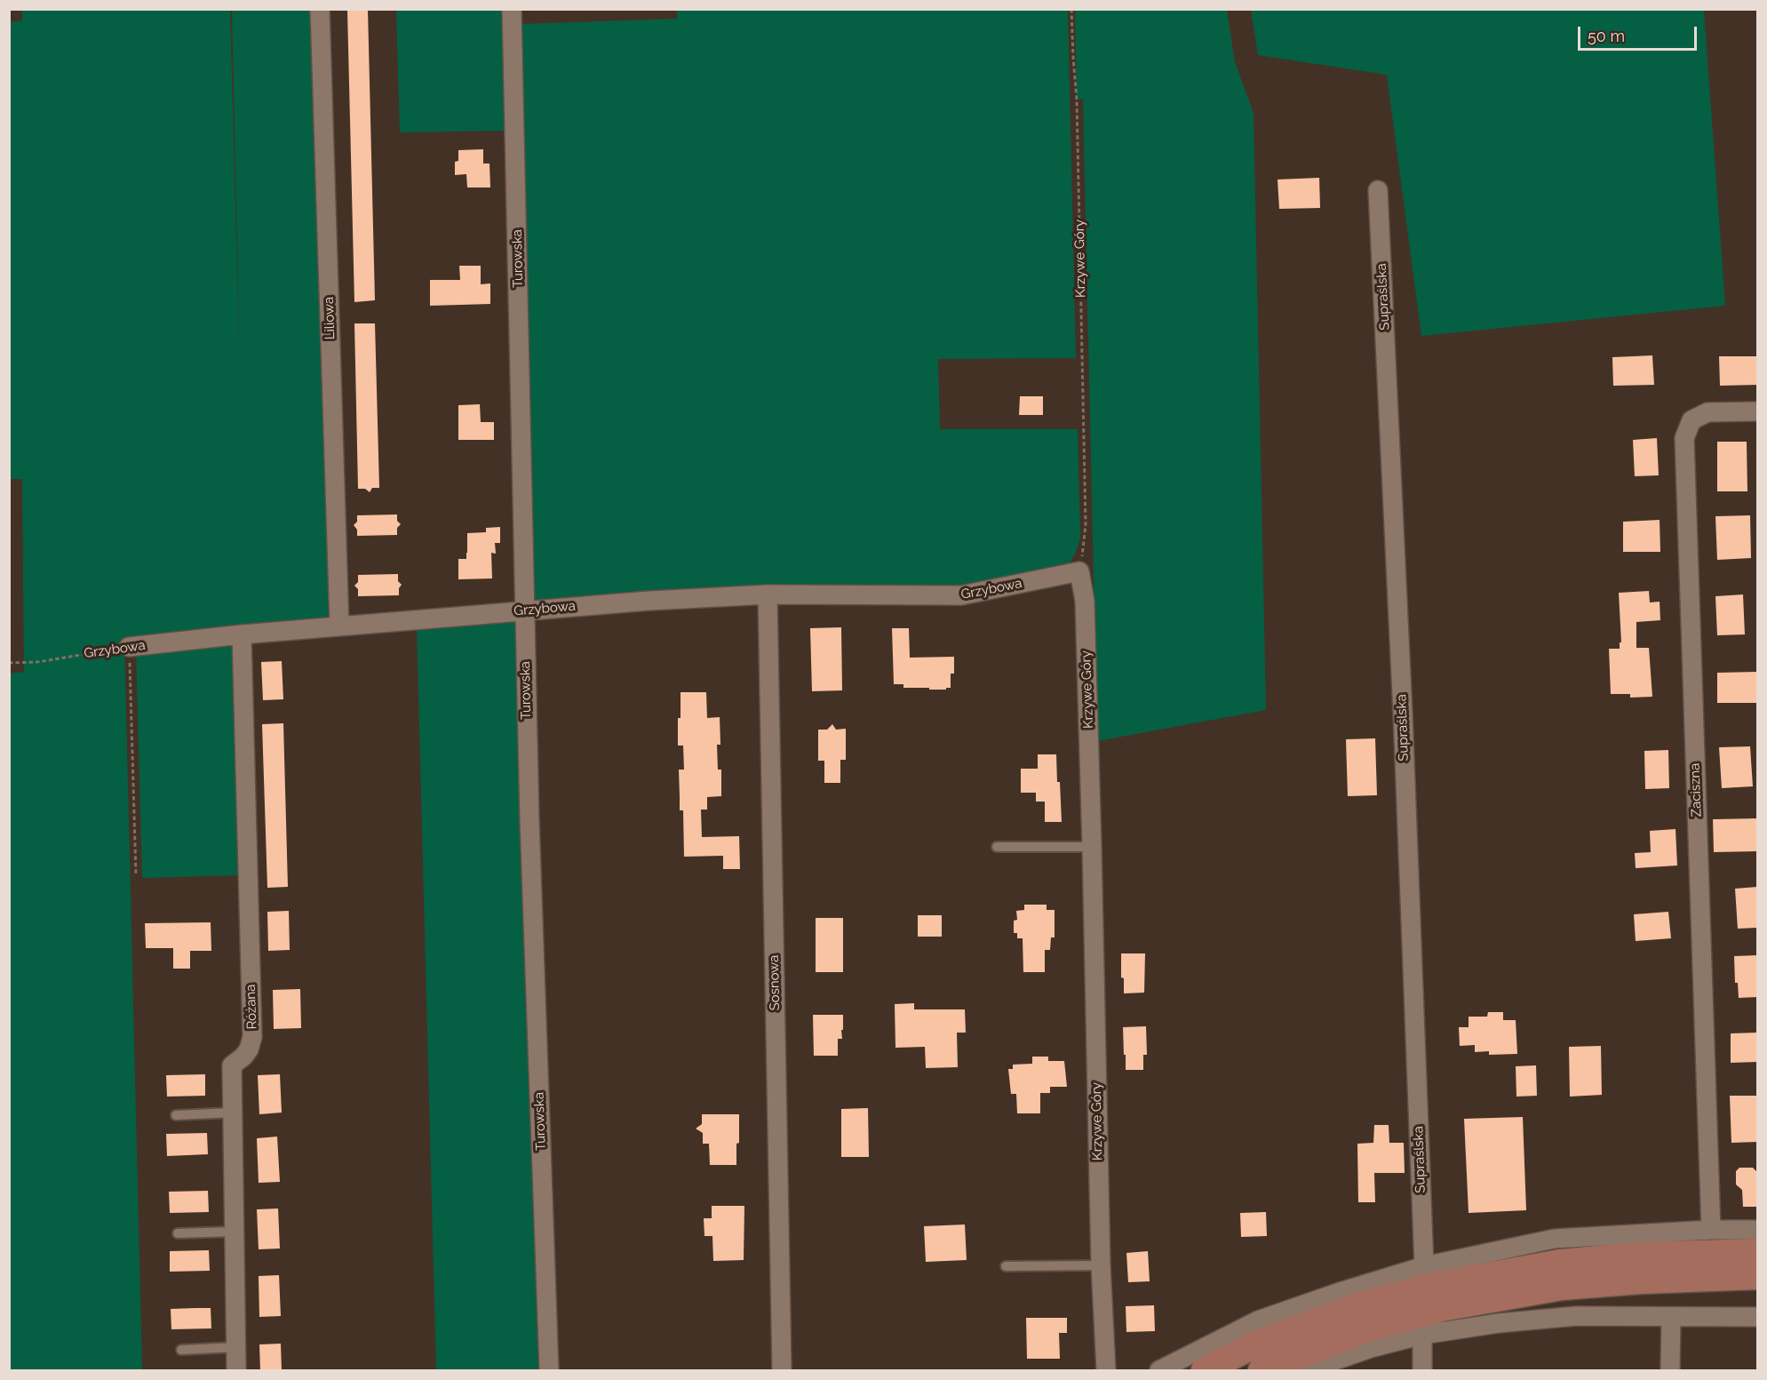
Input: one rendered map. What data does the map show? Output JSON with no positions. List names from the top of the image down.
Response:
{
  "streets": {
    "street": [
      "Turowska",
      "Krzywe Góry",
      "Supraślska",
      "Liliowa",
      "Grzybowa",
      "Zaciszna",
      "Sosnowa",
      "Różana"
    ]
  },
  "crossings": [
    ["Turowska", "Grzybowa"],
    ["Krzywe Góry", "Grzybowa"],
    ["Liliowa", "Grzybowa"],
    ["Grzybowa", "Sosnowa"],
    ["Grzybowa", "Różana"]
  ],
  "scale_bar": "50 m"
}
